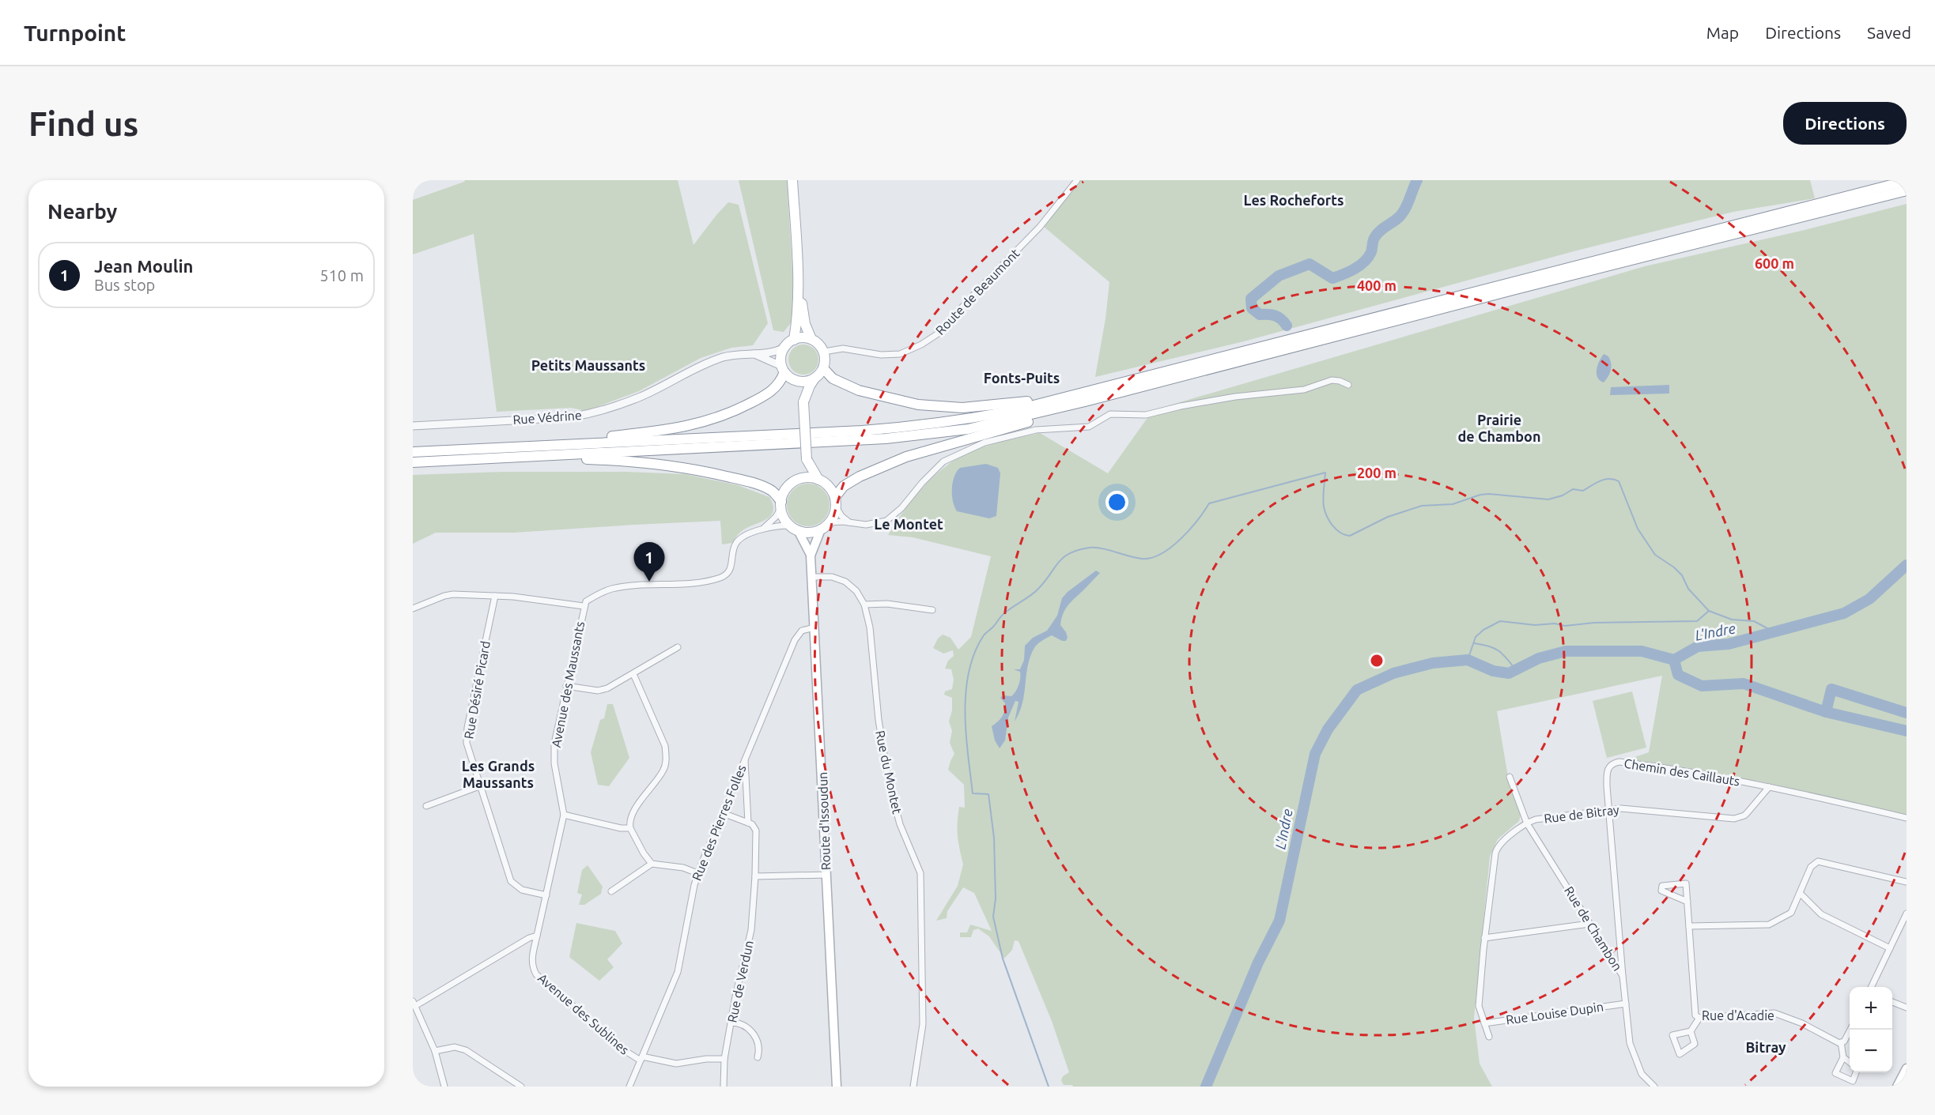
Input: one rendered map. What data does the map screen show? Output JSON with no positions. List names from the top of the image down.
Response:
{
  "streets": {
    "main road": ["Route d'Issoudun"],
    "street": [
      "Route de Beaumont",
      "Rue Védrine",
      "Avenue des Maussants",
      "Rue Désiré Picard",
      "Rue du Montet",
      "Chemin des Caillauts",
      "Rue de Bitray",
      "Rue des Pierres Folles",
      "Rue de Chambon",
      "Rue de Verdun",
      "Rue Louise Dupin",
      "Avenue des Sublines",
      "Rue d'Acadie"
    ]
  },
  "crossings": [
    ["Route de Beaumont", "Rue Védrine"],
    ["Avenue des Maussants", "Rue Désiré Picard"],
    ["Avenue des Maussants", "Avenue des Sublines"],
    ["Rue du Montet", "Route d'Issoudun"],
    ["Chemin des Caillauts", "Rue de Bitray"],
    ["Chemin des Caillauts", "Rue de Chambon"],
    ["Rue de Bitray", "Rue de Chambon"],
    ["Rue de Bitray", "Rue Louise Dupin"],
    ["Route d'Issoudun", "Rue des Pierres Folles"],
    ["Rue des Pierres Folles", "Rue de Verdun"],
    ["Rue des Pierres Folles", "Avenue des Sublines"],
    ["Rue de Chambon", "Rue Louise Dupin"]
  ],
  "districts": [
    "Les Rocheforts",
    "Petits Maussants",
    "Fonts-Puits",
    "Prairie de Chambon",
    "Le Montet",
    "Les Grands Maussants",
    "Bitray"
  ],
  "water": ["L'Indre"],
  "page": {
    "header": "Turnpoint",
    "nav": ["Map", "Directions", "Saved"],
    "buttons": "Directions",
    "title": "Find us",
    "heading": "Nearby",
    "list": [
      {
        "mark": "1",
        "name": "Jean Moulin",
        "note": "Bus stop",
        "value": "510 m"
      }
    ],
    "pins": "1",
    "map_buttons": ["+", "−"]
  },
  "rings": ["600 m", "400 m", "200 m"]
}
